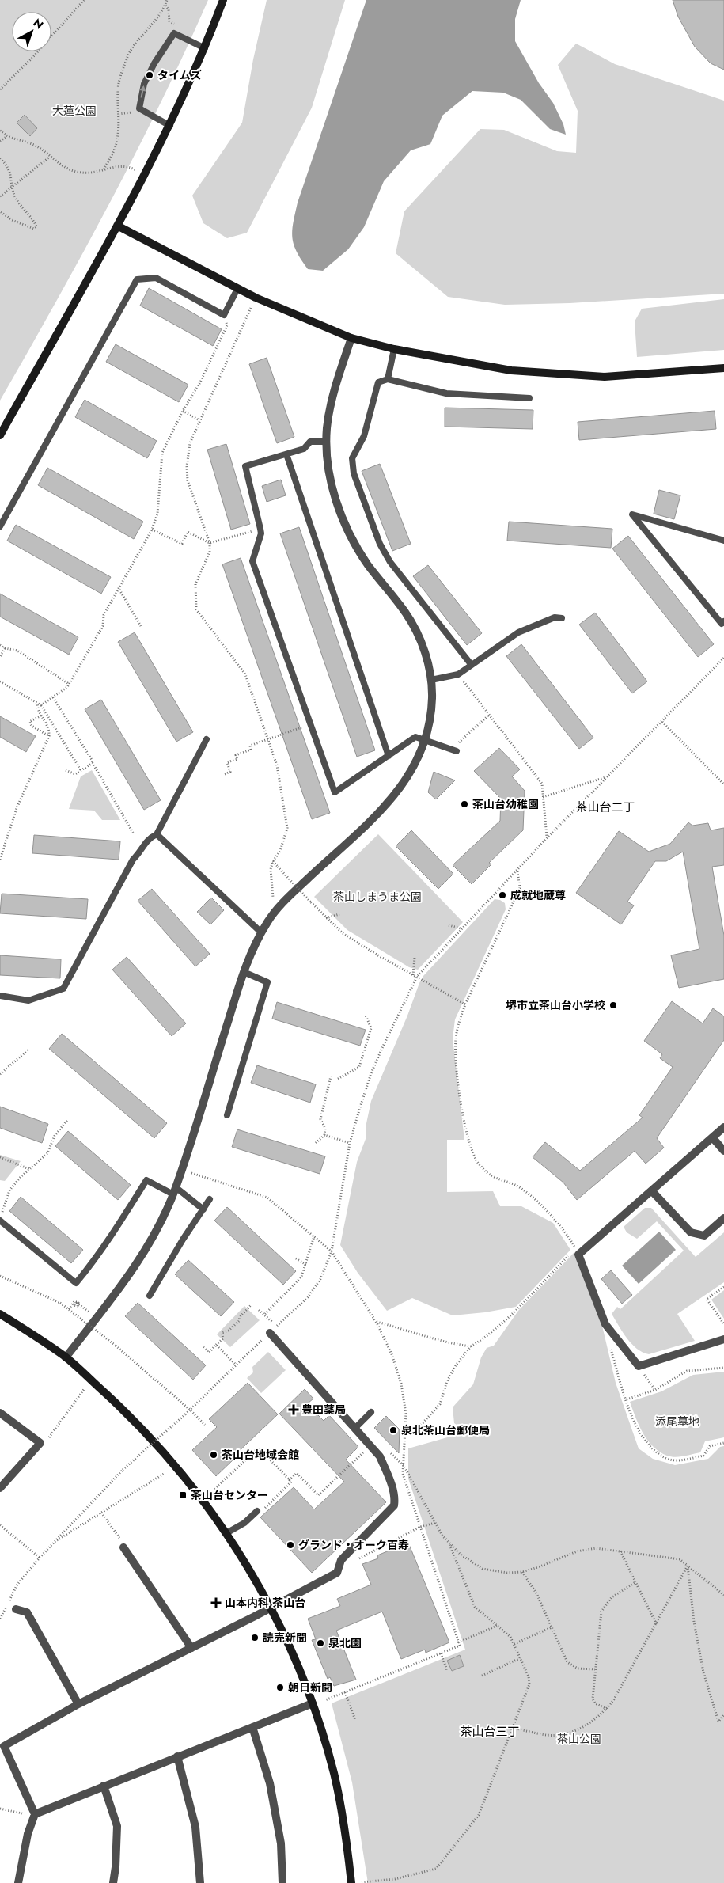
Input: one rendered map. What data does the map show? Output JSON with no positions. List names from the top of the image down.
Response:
{
  "districts": ["茶山台二丁", "茶山台三丁"],
  "parks": [
    "大蓮公園",
    "茶山しまうま公園",
    "添尾墓地",
    "茶山公園"
  ],
  "places": {
    "other": [
      "タイムズ",
      "茶山台幼稚園",
      "成就地蔵尊",
      "堺市立茶山台小学校",
      "泉北茶山台郵便局",
      "茶山台地域会館",
      "グランド・オーク百寿",
      "読売新聞",
      "泉北園",
      "朝日新聞"
    ],
    "health": ["豊田薬局", "山本内科 茶山台"],
    "transit": ["茶山台センター"]
  },
  "north": "top right"
}
